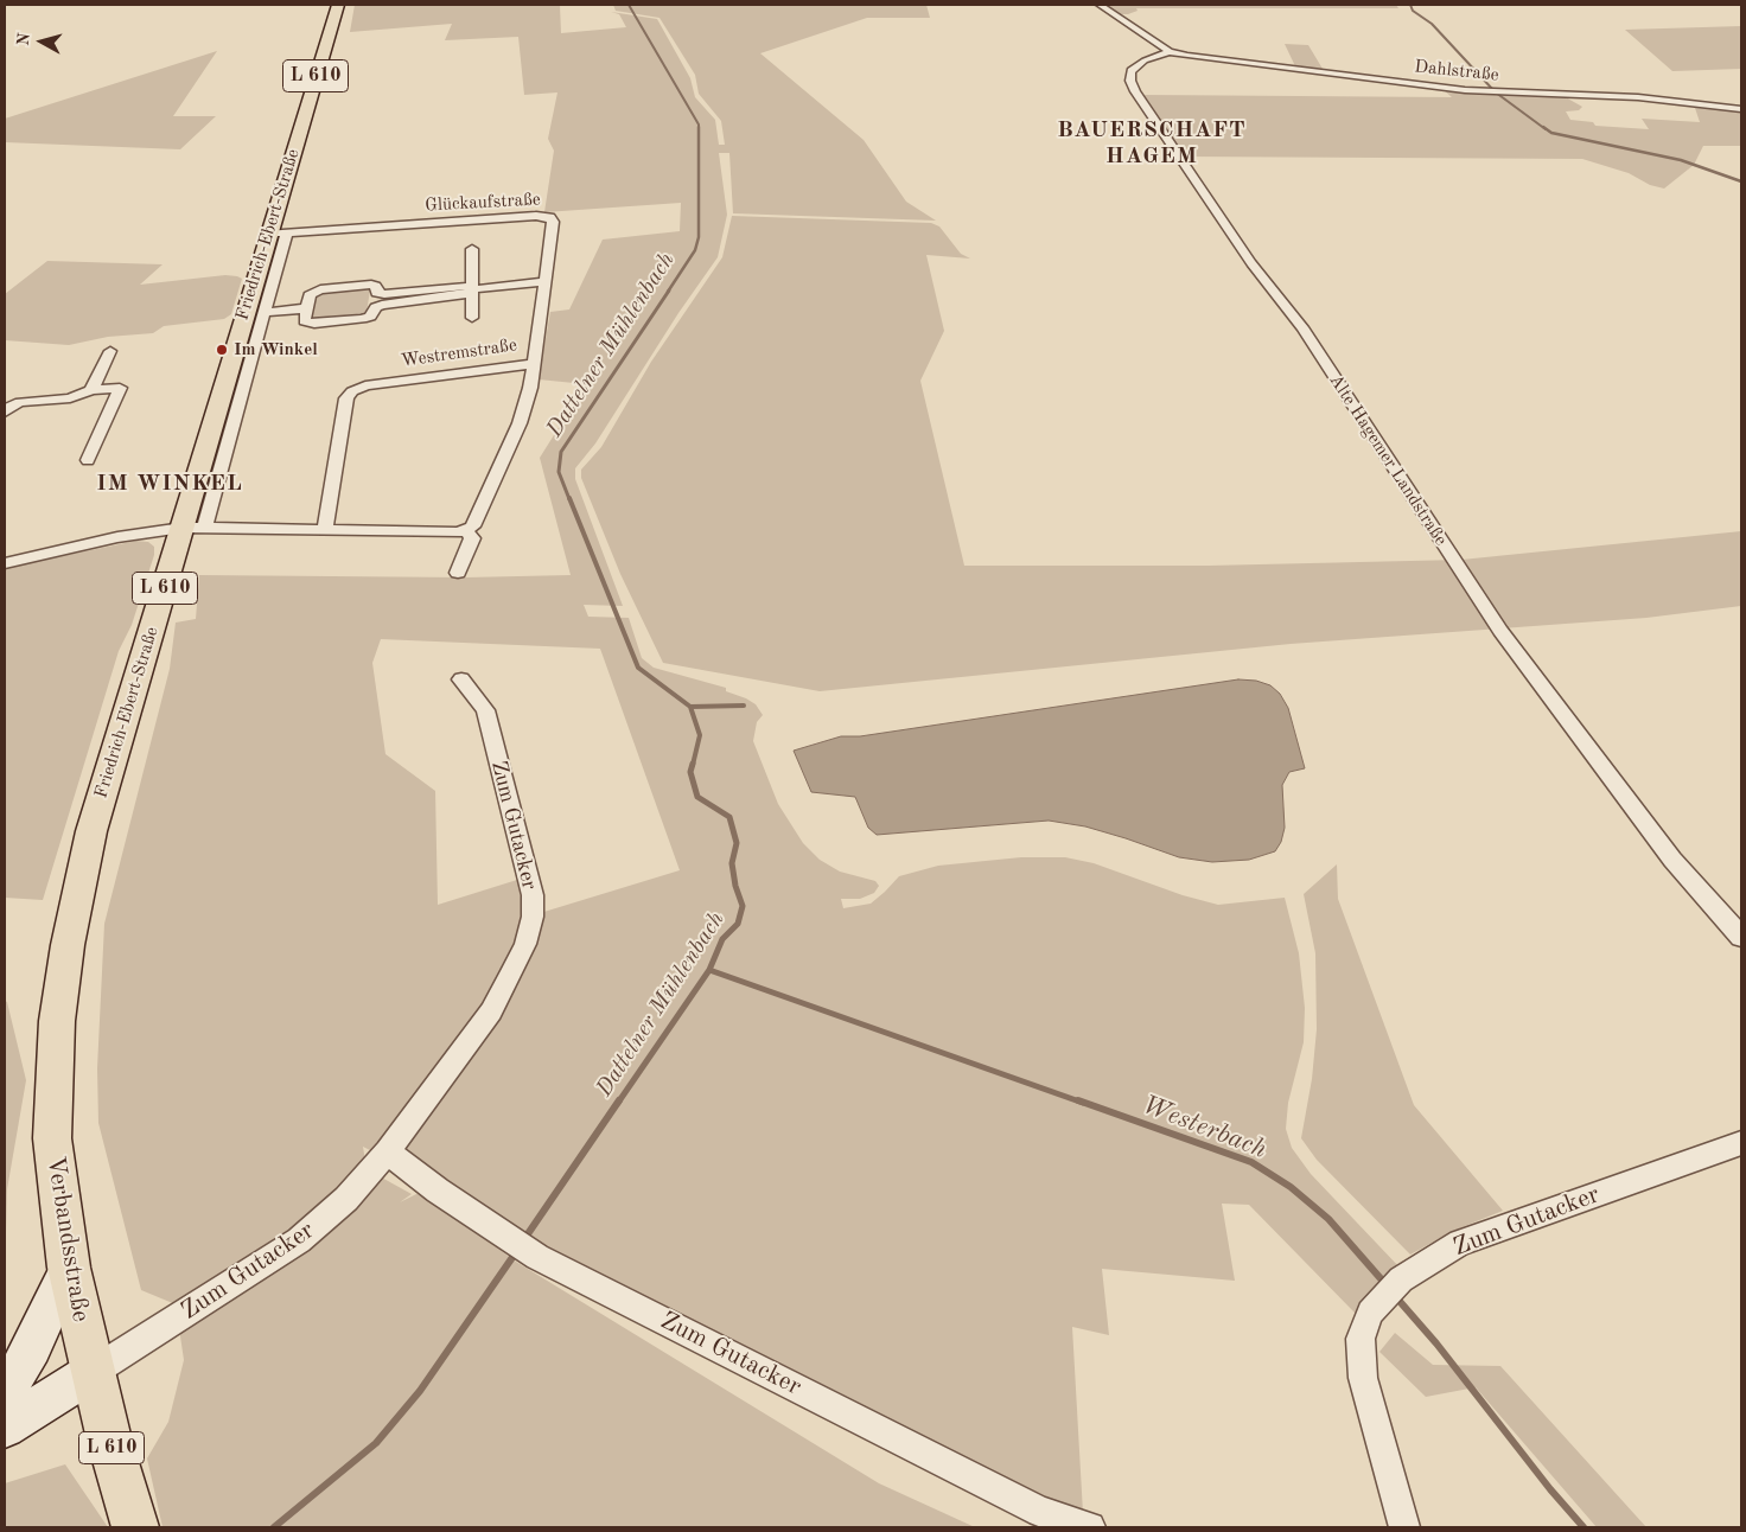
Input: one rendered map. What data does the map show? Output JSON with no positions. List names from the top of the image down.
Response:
{
  "streets": {
    "main road": ["L 610", "Friedrich-Ebert-Straße", "Verbandsstraße"],
    "street": [
      "Dahlstraße",
      "Glückaufstraße",
      "Westremstraße",
      "Alte Hagemer Landstraße",
      "Zum Gutacker"
    ]
  },
  "crossings": [
    ["Dahlstraße", "Alte Hagemer Landstraße"],
    ["Glückaufstraße", "Friedrich-Ebert-Straße"],
    ["Glückaufstraße", "Westremstraße"],
    ["Friedrich-Ebert-Straße", "Verbandsstraße"],
    ["Zum Gutacker", "Verbandsstraße"]
  ],
  "districts": ["BAUERSCHAFT HAGEM", "IM WINKEL"],
  "water": ["Dattelner Mühlenbach", "Westerbach"],
  "places": ["Im Winkel"],
  "north": "left"
}
